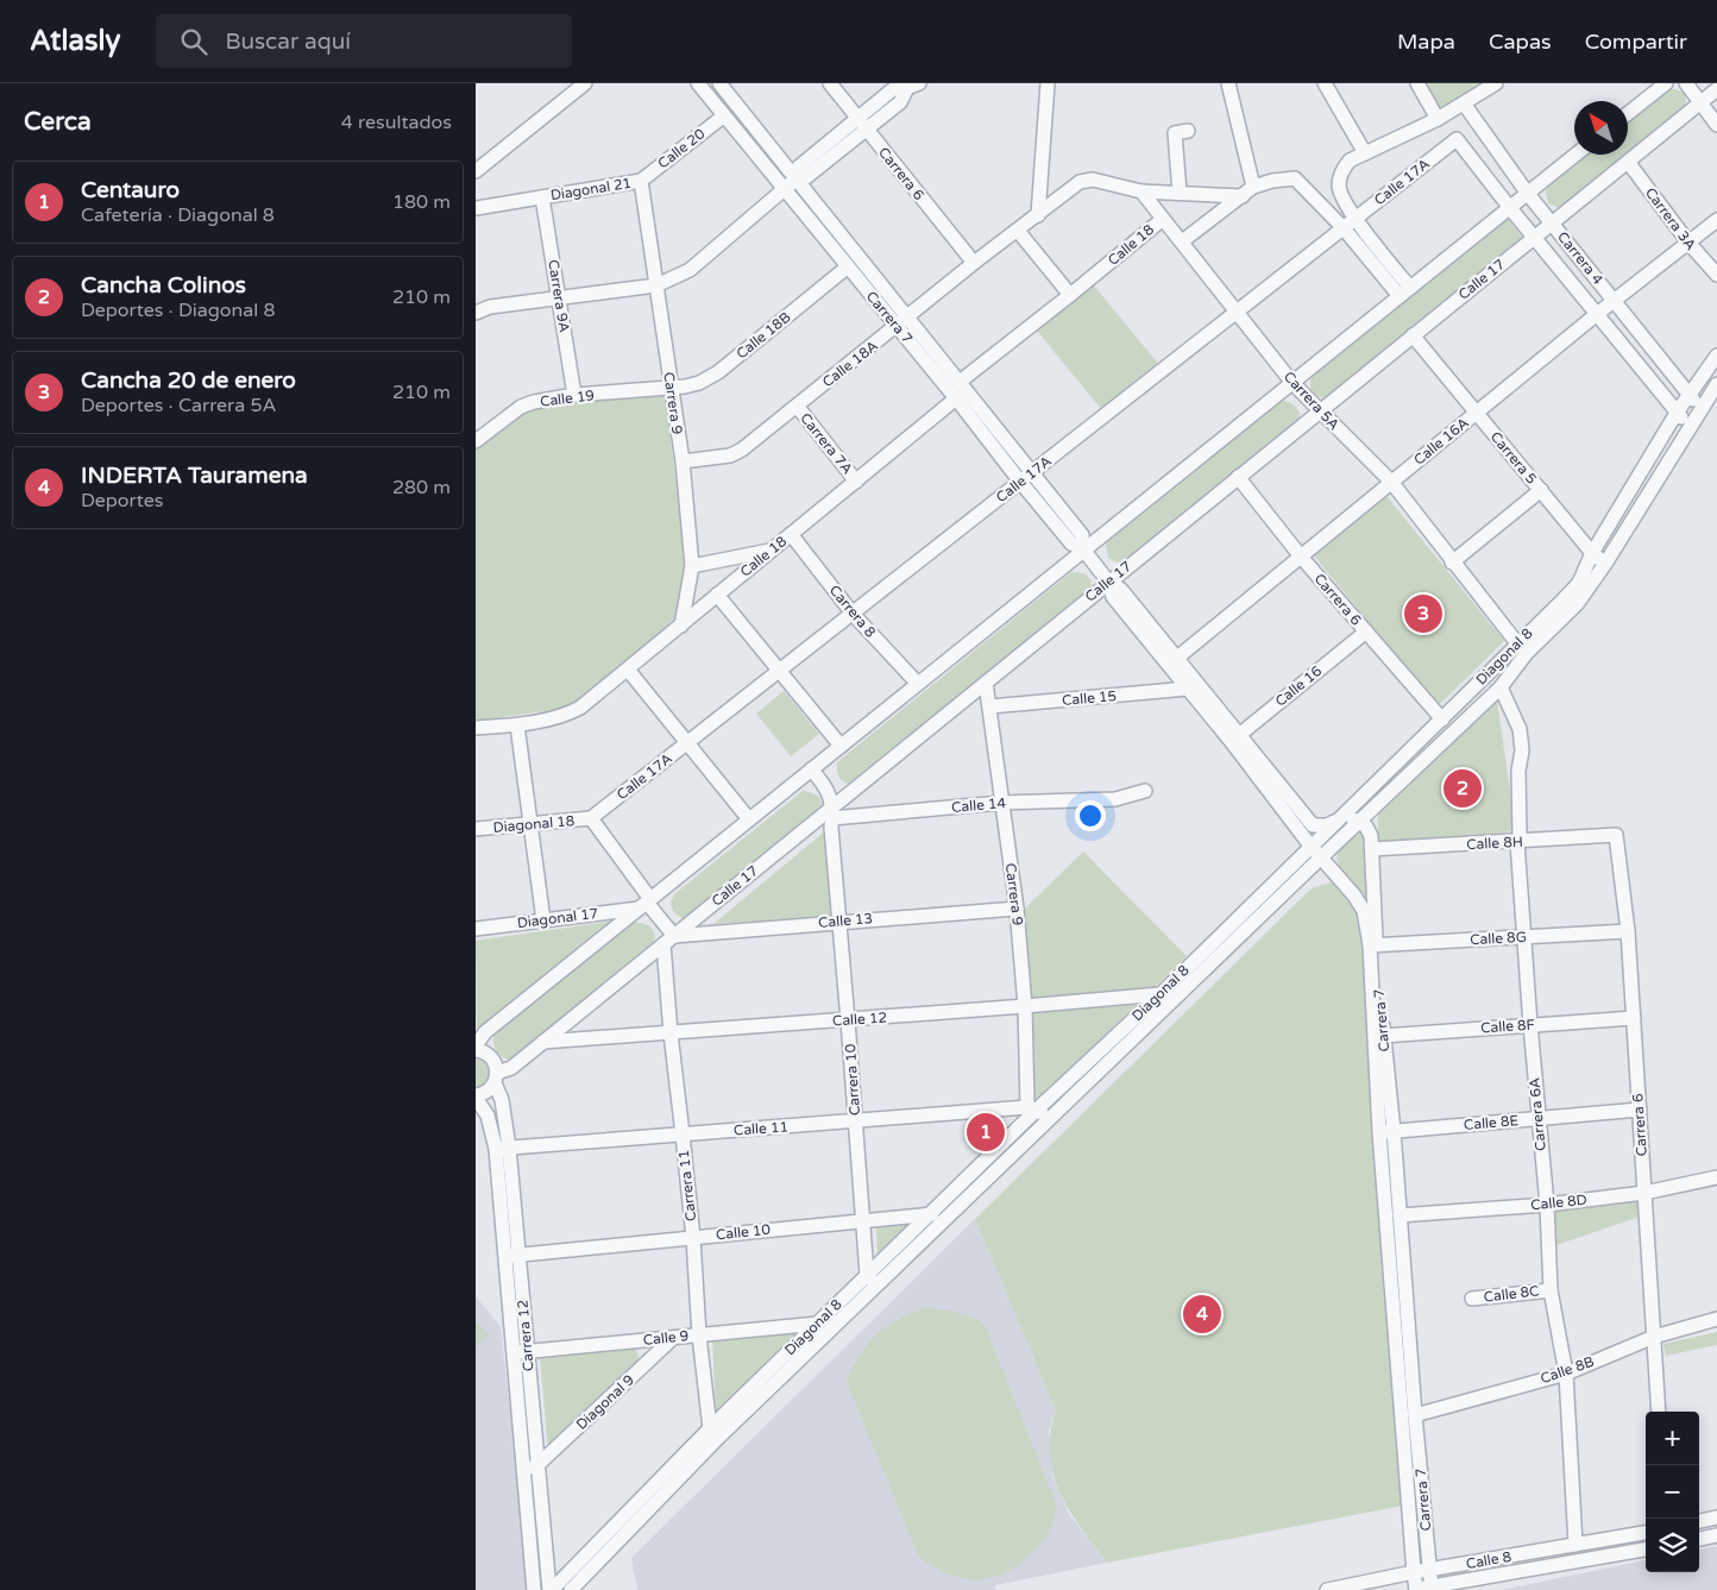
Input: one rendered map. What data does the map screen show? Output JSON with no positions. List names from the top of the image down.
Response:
{
  "streets": {
    "street": [
      "Calle 20",
      "Carrera 6",
      "Calle 17A",
      "Diagonal 21",
      "Carrera 3A",
      "Calle 18",
      "Carrera 4",
      "Calle 17",
      "Carrera 9A",
      "Carrera 7",
      "Calle 18B",
      "Calle 18A",
      "Calle 19",
      "Carrera 5A",
      "Carrera 9",
      "Calle 16A",
      "Carrera 7A",
      "Carrera 5",
      "Carrera 8",
      "Diagonal 8",
      "Calle 16",
      "Calle 15",
      "Calle 14",
      "Diagonal 18",
      "Calle 8H",
      "Diagonal 17",
      "Calle 13",
      "Calle 8G",
      "Calle 12",
      "Calle 8F",
      "Carrera 10",
      "Carrera 6A",
      "Calle 8E",
      "Calle 11",
      "Carrera 11",
      "Calle 8D",
      "Calle 10",
      "Calle 8C",
      "Carrera 12",
      "Calle 9",
      "Calle 8B",
      "Diagonal 9",
      "Calle 8"
    ]
  },
  "crossings": [
    ["Calle 20", "Diagonal 21"],
    ["Calle 20", "Carrera 7"],
    ["Calle 20", "Carrera 9"],
    ["Carrera 6", "Calle 17"],
    ["Carrera 6", "Calle 18A"],
    ["Carrera 6", "Calle 16A"],
    ["Carrera 6", "Diagonal 8"],
    ["Carrera 6", "Calle 16"],
    ["Carrera 6", "Calle 8H"],
    ["Carrera 6", "Calle 8G"],
    ["Carrera 6", "Calle 8F"],
    ["Carrera 6", "Calle 8E"],
    ["Carrera 6", "Calle 8D"],
    ["Carrera 6", "Calle 8B"],
    ["Calle 17A", "Carrera 7"],
    ["Calle 17A", "Carrera 5A"],
    ["Calle 17A", "Carrera 8"],
    ["Calle 17A", "Diagonal 18"],
    ["Diagonal 21", "Carrera 9A"],
    ["Diagonal 21", "Carrera 9"],
    ["Carrera 3A", "Calle 17"],
    ["Carrera 3A", "Calle 16A"],
    ["Calle 18", "Carrera 7"],
    ["Calle 18", "Carrera 5A"],
    ["Calle 18", "Carrera 9"],
    ["Calle 18", "Carrera 7A"],
    ["Calle 18", "Carrera 8"],
    ["Carrera 4", "Calle 17"],
    ["Carrera 4", "Calle 16A"],
    ["Carrera 4", "Diagonal 8"],
    ["Calle 17", "Carrera 7"],
    ["Calle 17", "Carrera 5A"],
    ["Calle 17", "Carrera 9"],
    ["Calle 17", "Carrera 5"],
    ["Calle 17", "Calle 14"],
    ["Calle 17", "Calle 13"],
    ["Calle 17", "Calle 12"],
    ["Calle 17", "Carrera 10"],
    ["Calle 17", "Carrera 11"],
    ["Calle 17", "Carrera 12"],
    ["Carrera 9A", "Calle 19"],
    ["Carrera 7", "Calle 18B"],
    ["Carrera 7", "Calle 18A"],
    ["Carrera 7", "Calle 16A"],
    ["Carrera 7", "Diagonal 8"],
    ["Carrera 7", "Calle 16"],
    ["Carrera 7", "Calle 15"],
    ["Carrera 7", "Calle 8H"],
    ["Carrera 7", "Calle 8G"],
    ["Carrera 7", "Calle 8F"],
    ["Carrera 7", "Calle 8E"],
    ["Carrera 7", "Calle 8D"],
    ["Carrera 7", "Calle 8B"],
    ["Carrera 7", "Calle 8"],
    ["Calle 18B", "Calle 19"],
    ["Calle 18B", "Carrera 9"],
    ["Calle 18A", "Carrera 5A"],
    ["Calle 18A", "Carrera 9"],
    ["Calle 18A", "Carrera 7A"],
    ["Calle 19", "Carrera 9"],
    ["Carrera 5A", "Calle 16A"],
    ["Carrera 5A", "Diagonal 8"],
    ["Carrera 9", "Diagonal 8"],
    ["Carrera 9", "Calle 15"],
    ["Carrera 9", "Calle 14"],
    ["Carrera 9", "Calle 13"],
    ["Carrera 9", "Calle 12"],
    ["Carrera 9", "Calle 11"],
    ["Calle 16A", "Carrera 5"],
    ["Carrera 5", "Diagonal 8"],
    ["Diagonal 8", "Calle 12"],
    ["Diagonal 8", "Carrera 10"],
    ["Diagonal 8", "Carrera 6A"],
    ["Diagonal 8", "Calle 11"],
    ["Diagonal 8", "Carrera 11"],
    ["Diagonal 8", "Calle 10"],
    ["Diagonal 8", "Carrera 12"],
    ["Diagonal 8", "Calle 9"],
    ["Calle 14", "Carrera 10"],
    ["Calle 8H", "Carrera 6A"],
    ["Calle 13", "Carrera 10"],
    ["Calle 13", "Carrera 11"],
    ["Calle 8G", "Carrera 6A"],
    ["Calle 12", "Carrera 10"],
    ["Calle 12", "Carrera 11"],
    ["Calle 8F", "Carrera 6A"],
    ["Carrera 10", "Calle 11"],
    ["Carrera 10", "Calle 10"],
    ["Carrera 6A", "Calle 8E"],
    ["Carrera 6A", "Calle 8D"],
    ["Carrera 6A", "Calle 8C"],
    ["Carrera 6A", "Calle 8B"],
    ["Carrera 6A", "Calle 8"],
    ["Calle 11", "Carrera 11"],
    ["Calle 11", "Carrera 12"],
    ["Carrera 11", "Calle 10"],
    ["Carrera 11", "Calle 9"],
    ["Calle 10", "Carrera 12"],
    ["Carrera 12", "Calle 9"],
    ["Carrera 12", "Diagonal 9"],
    ["Calle 9", "Diagonal 9"]
  ],
  "north": "top left",
  "page": {
    "header": "Atlasly",
    "search": "Buscar aquí",
    "nav": ["Mapa", "Capas", "Compartir"],
    "heading": ["Cerca", "4 resultados"],
    "list": [
      {
        "mark": "1",
        "name": "Centauro",
        "note": "Cafetería · Diagonal 8",
        "value": "180 m"
      },
      {
        "mark": "2",
        "name": "Cancha Colinos",
        "note": "Deportes · Diagonal 8",
        "value": "210 m"
      },
      {
        "mark": "3",
        "name": "Cancha 20 de enero",
        "note": "Deportes · Carrera 5A",
        "value": "210 m"
      },
      {
        "mark": "4",
        "name": "INDERTA Tauramena",
        "note": "Deportes",
        "value": "280 m"
      }
    ],
    "pins": [
      "3",
      "2",
      "1",
      "4"
    ],
    "map_buttons": ["+", "−"]
  }
}
